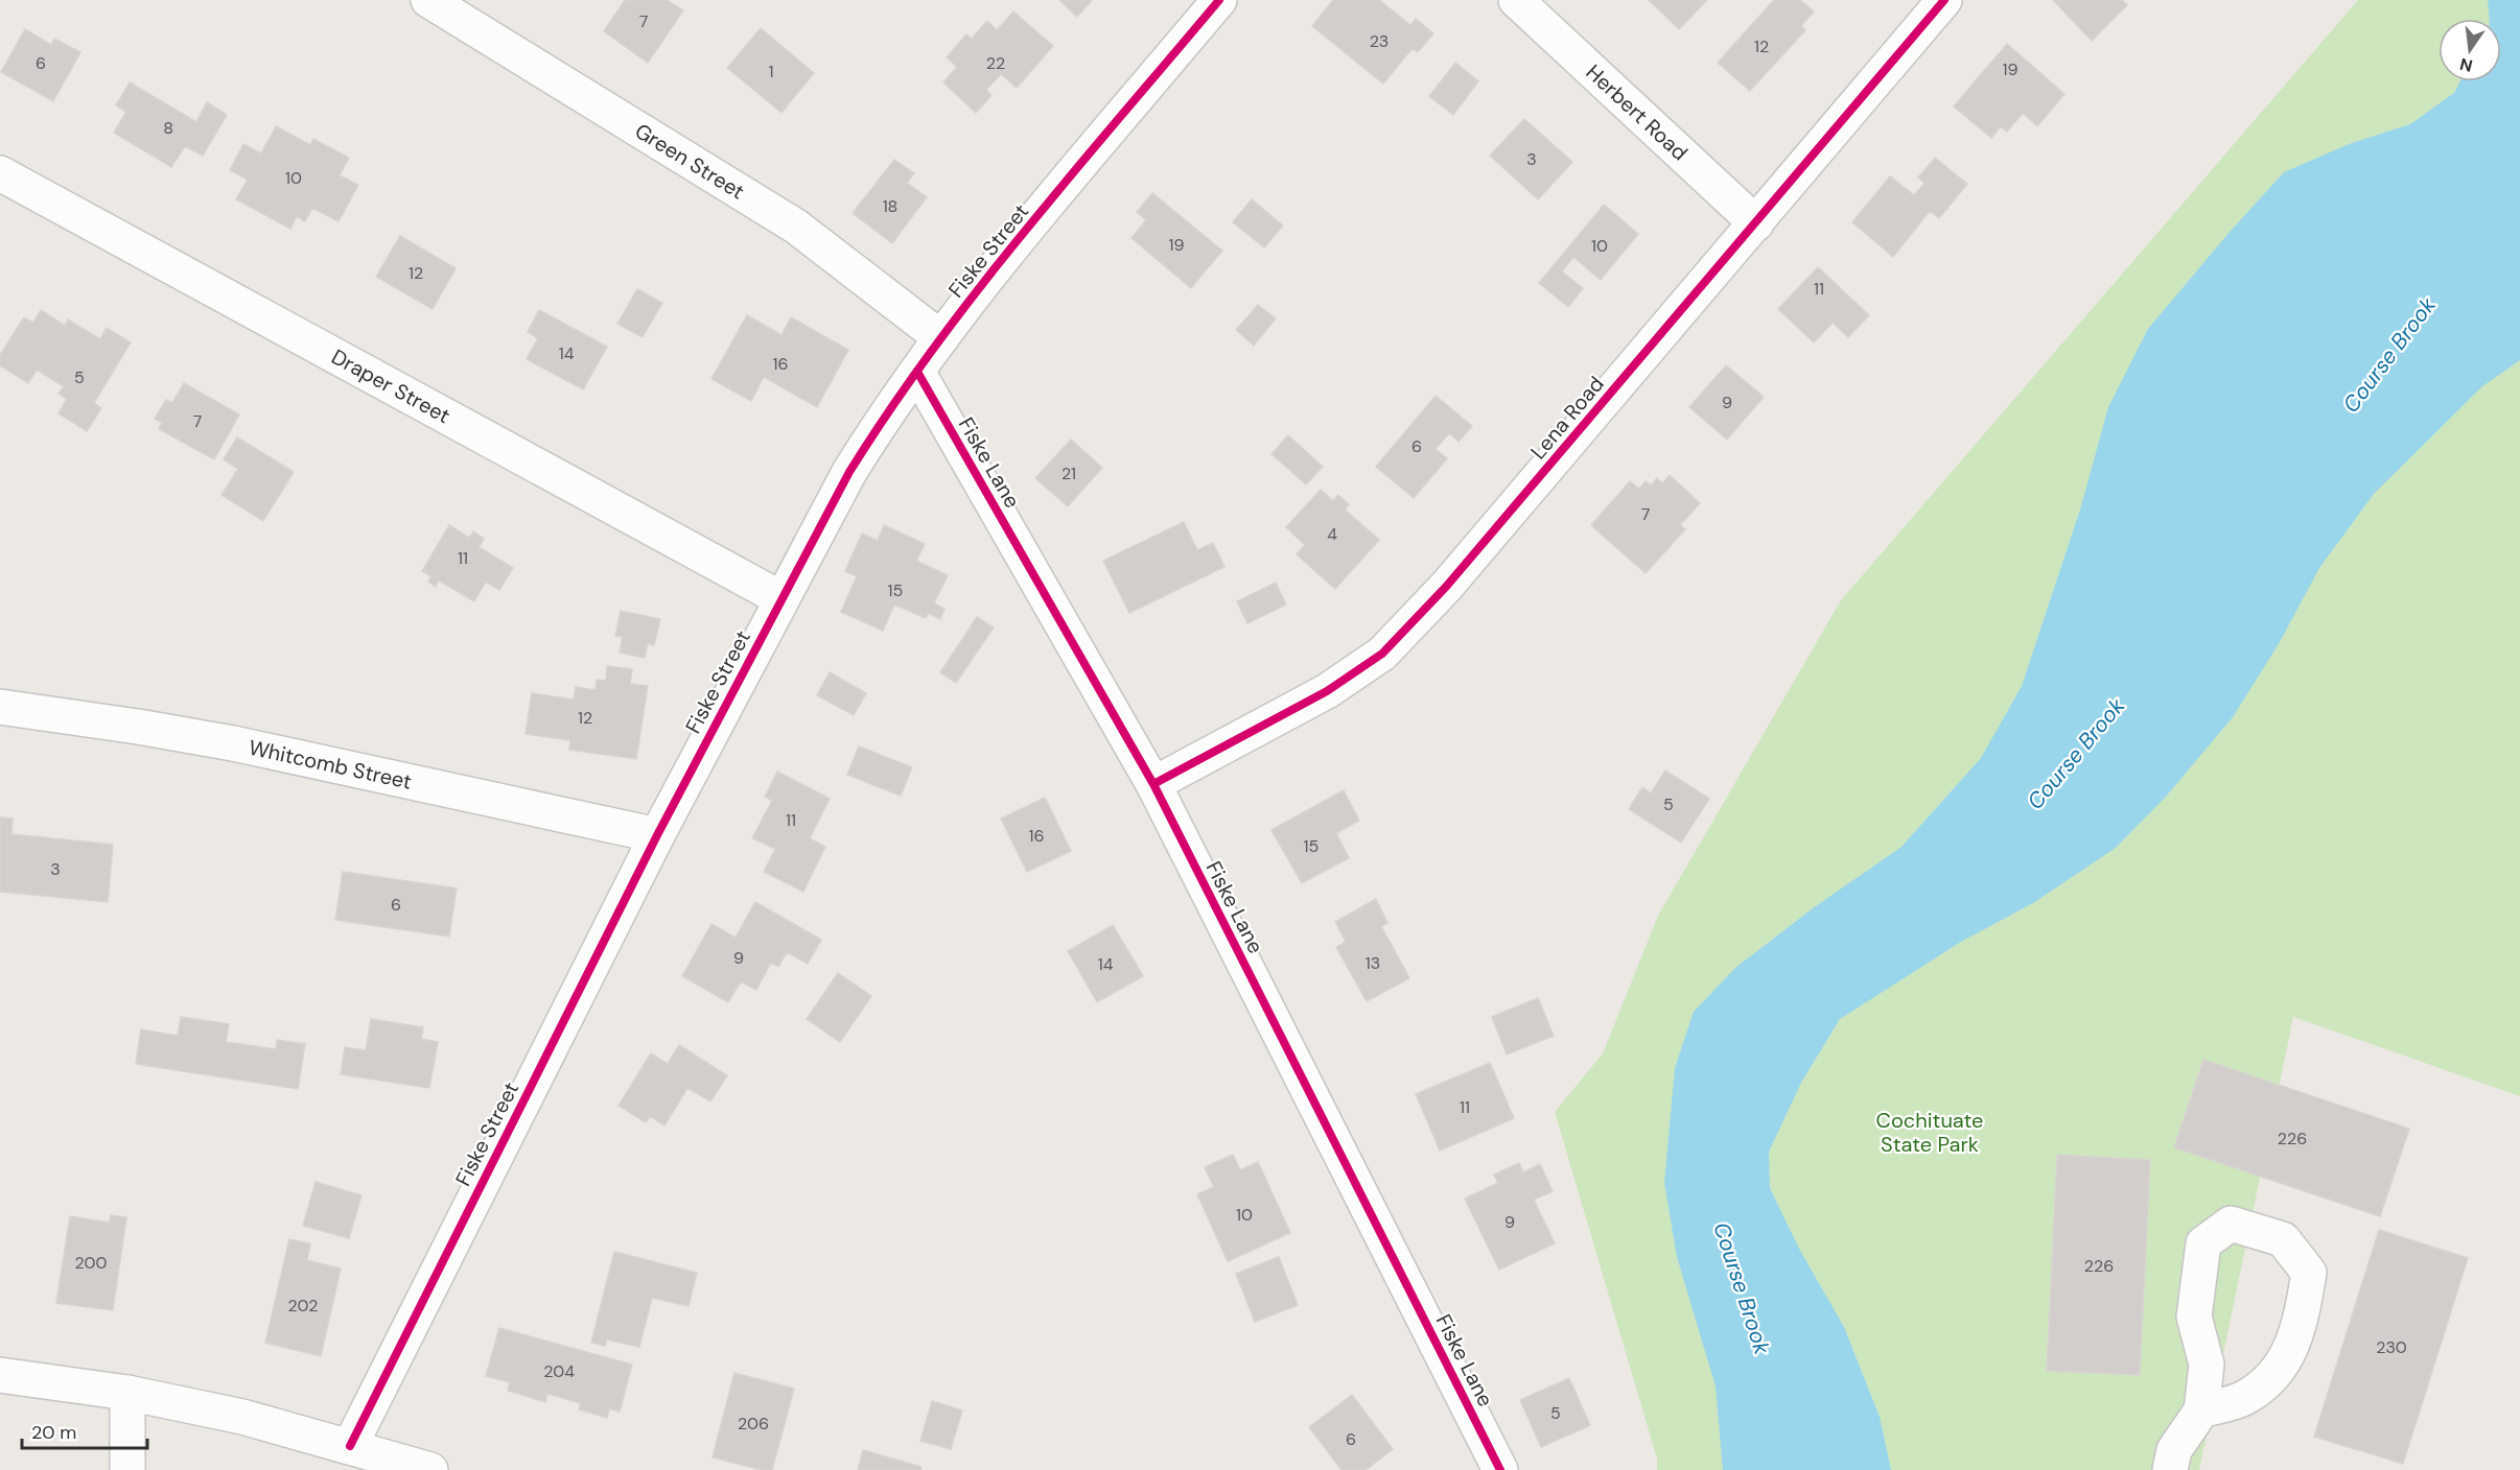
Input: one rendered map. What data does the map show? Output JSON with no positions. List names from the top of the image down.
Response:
{
  "streets": {
    "street": [
      "Herbert Road",
      "Green Street",
      "Fiske Street",
      "Draper Street",
      "Lena Road",
      "Fiske Lane",
      "Whitcomb Street"
    ]
  },
  "crossings": [
    ["Herbert Road", "Lena Road"],
    ["Green Street", "Fiske Street"],
    ["Fiske Street", "Draper Street"],
    ["Fiske Street", "Fiske Lane"],
    ["Fiske Street", "Whitcomb Street"],
    ["Lena Road", "Fiske Lane"]
  ],
  "water": ["Course Brook"],
  "parks": ["Cochituate State Park"],
  "house_numbers": [
    "7",
    "23",
    "12",
    "6",
    "22",
    "19",
    "1",
    "8",
    "3",
    "10",
    "18",
    "19",
    "10",
    "12",
    "11",
    "14",
    "16",
    "5",
    "9",
    "7",
    "6",
    "21",
    "7",
    "4",
    "11",
    "15",
    "12",
    "5",
    "11",
    "16",
    "15",
    "3",
    "6",
    "9",
    "13",
    "14",
    "11",
    "226",
    "10",
    "9",
    "200",
    "226",
    "202",
    "230",
    "204",
    "5",
    "206",
    "6"
  ],
  "scale_bar": "20 m",
  "north": "bottom"
}
